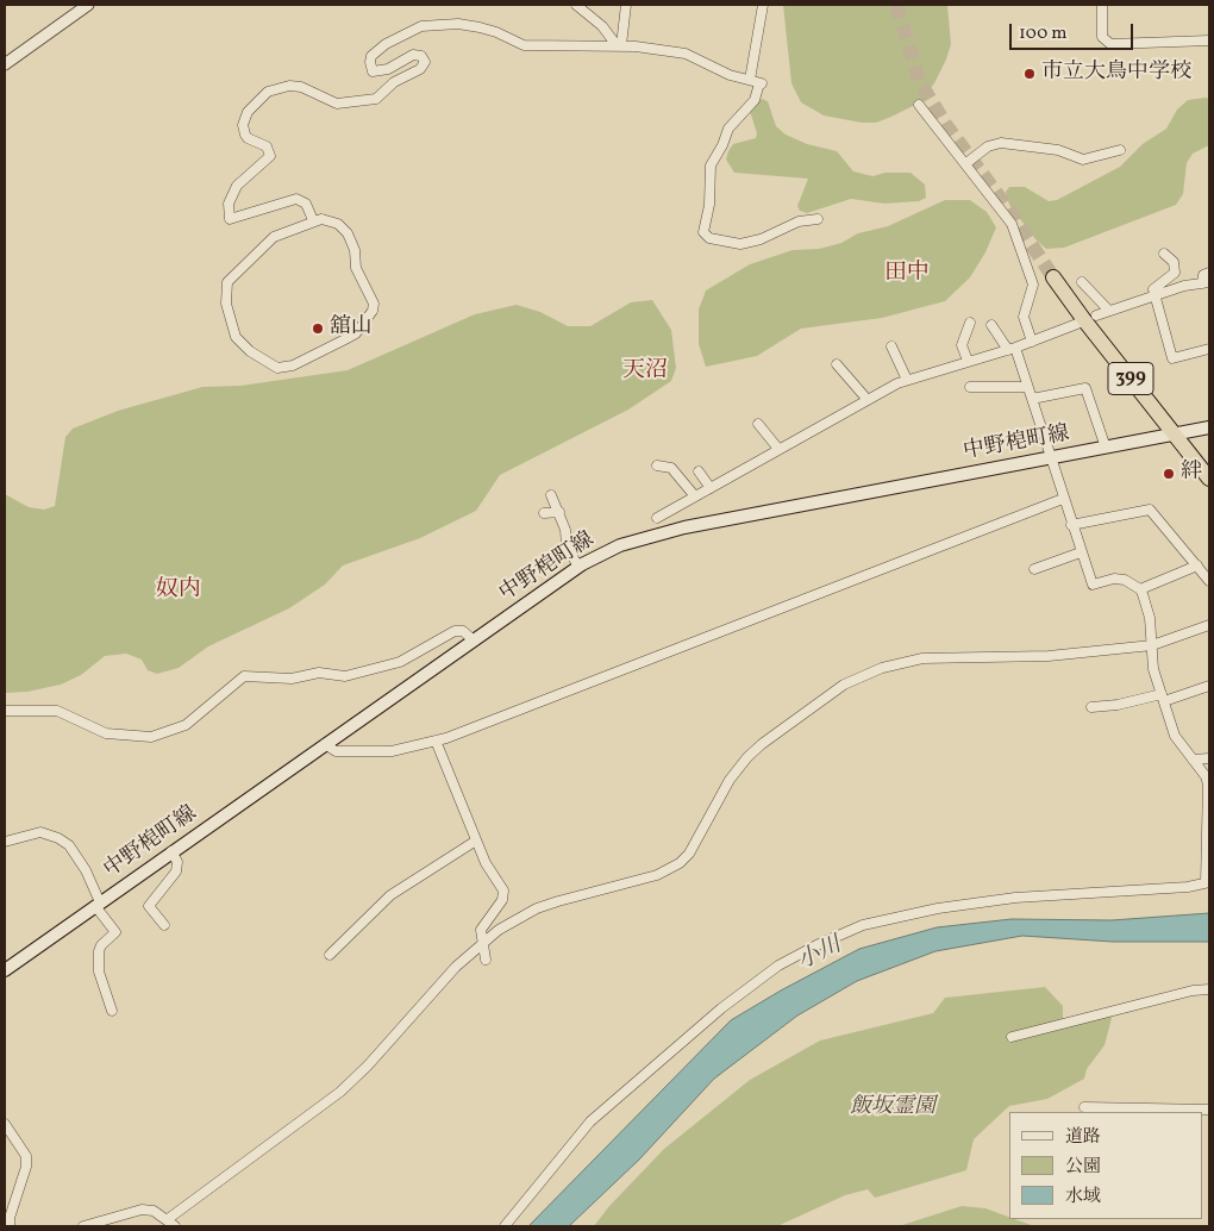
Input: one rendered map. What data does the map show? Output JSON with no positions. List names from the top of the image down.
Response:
{
  "streets": {
    "highway": ["399"],
    "main road": ["中野梍町線"]
  },
  "crossings": [
    ["399", "中野梍町線"]
  ],
  "districts": ["田中", "天沼", "奴内"],
  "water": ["小川"],
  "parks": ["飯坂霊園"],
  "places": ["市立大鳥中学校", "舘山", "絆"],
  "legend": ["道路", "公園", "水域"],
  "scale_bar": "100 m"
}
